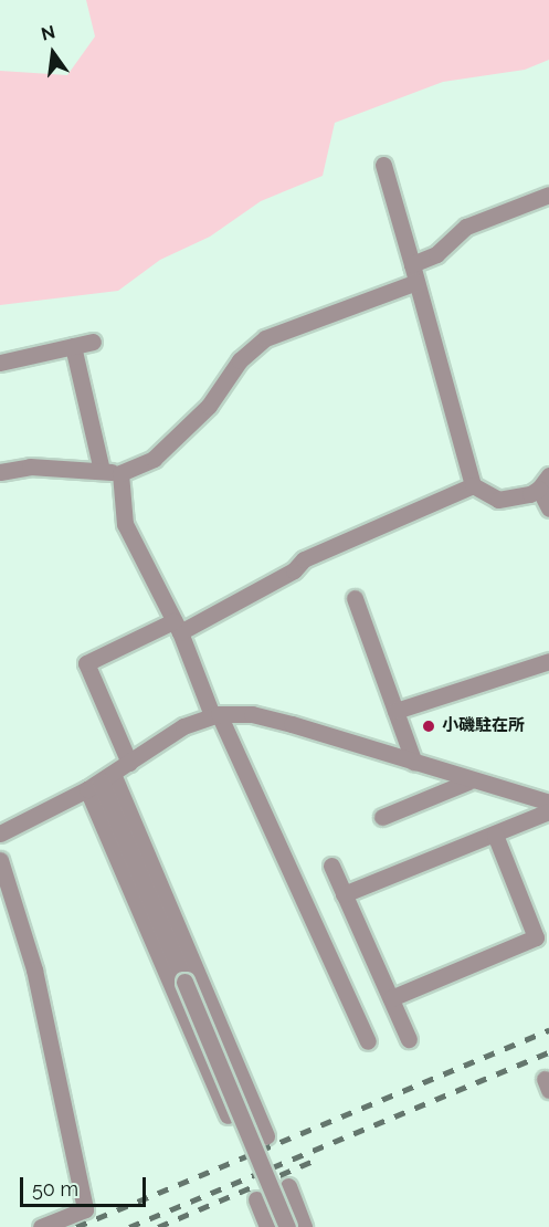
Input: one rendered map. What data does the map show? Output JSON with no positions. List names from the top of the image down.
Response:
{
  "places": ["小磯駐在所"],
  "scale_bar": "50 m",
  "north": "top"
}
